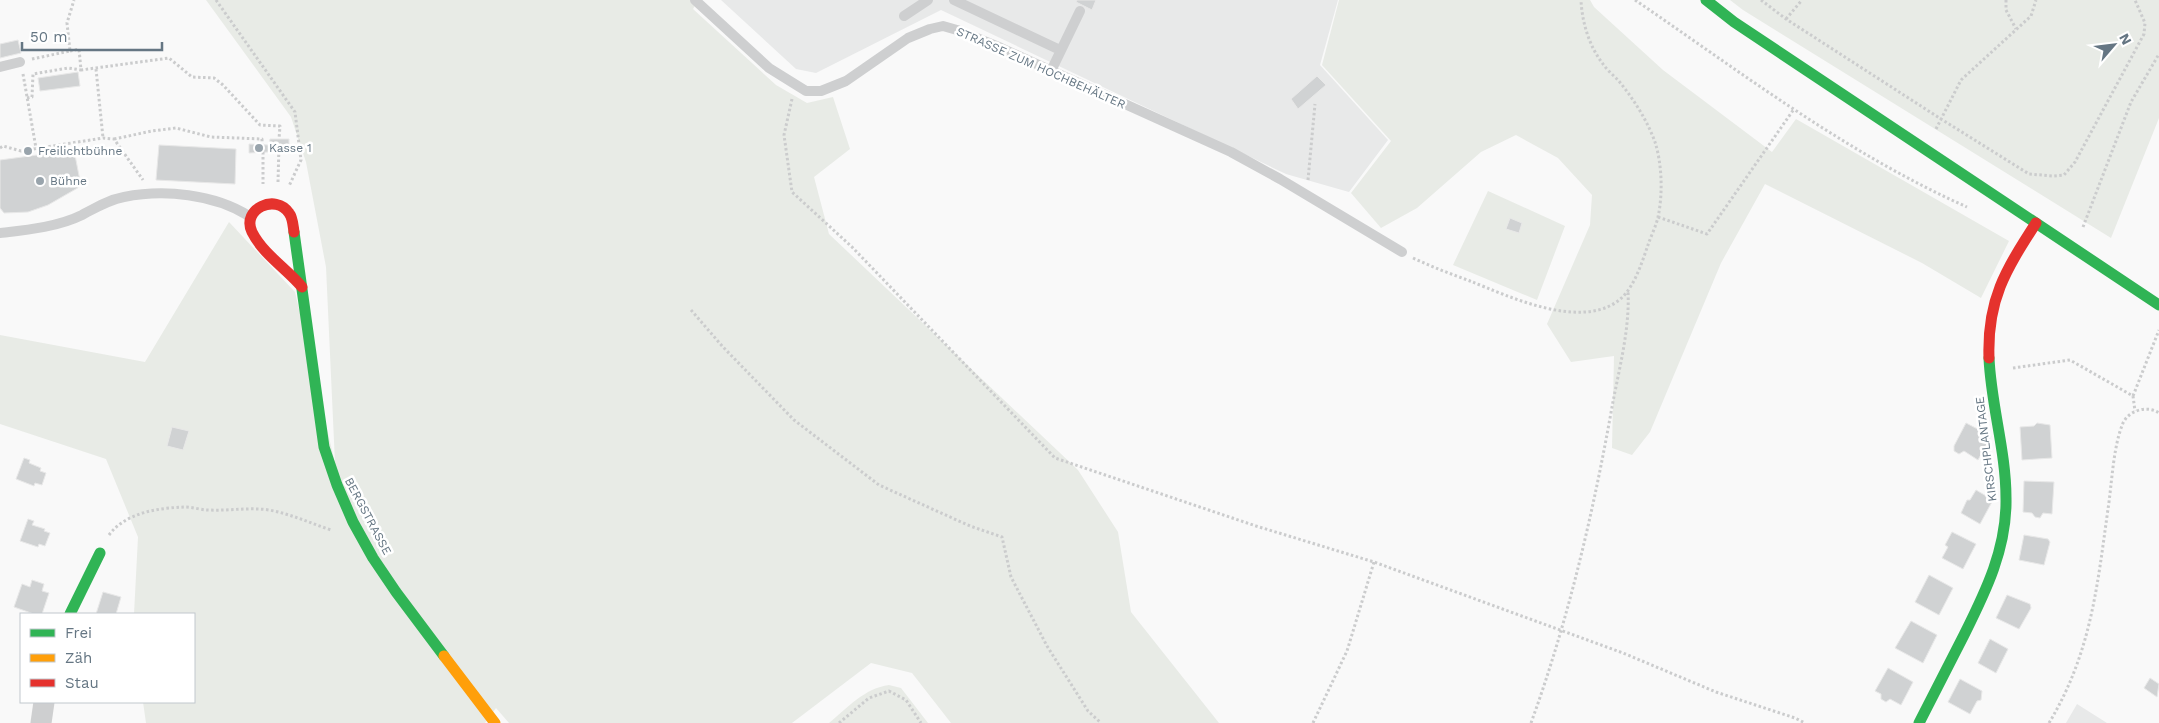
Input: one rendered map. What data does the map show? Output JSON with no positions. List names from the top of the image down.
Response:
{
  "streets": {
    "street": ["KIRSCHPLANTAGE", "BERGSTRASSE"],
    "lane": ["STRASSE ZUM HOCHBEHÄLTER"]
  },
  "places": ["Kasse 1", "Freilichtbühne", "Bühne"],
  "legend": ["Frei", "Zäh", "Stau"],
  "scale_bar": "50 m",
  "north": "top right"
}
